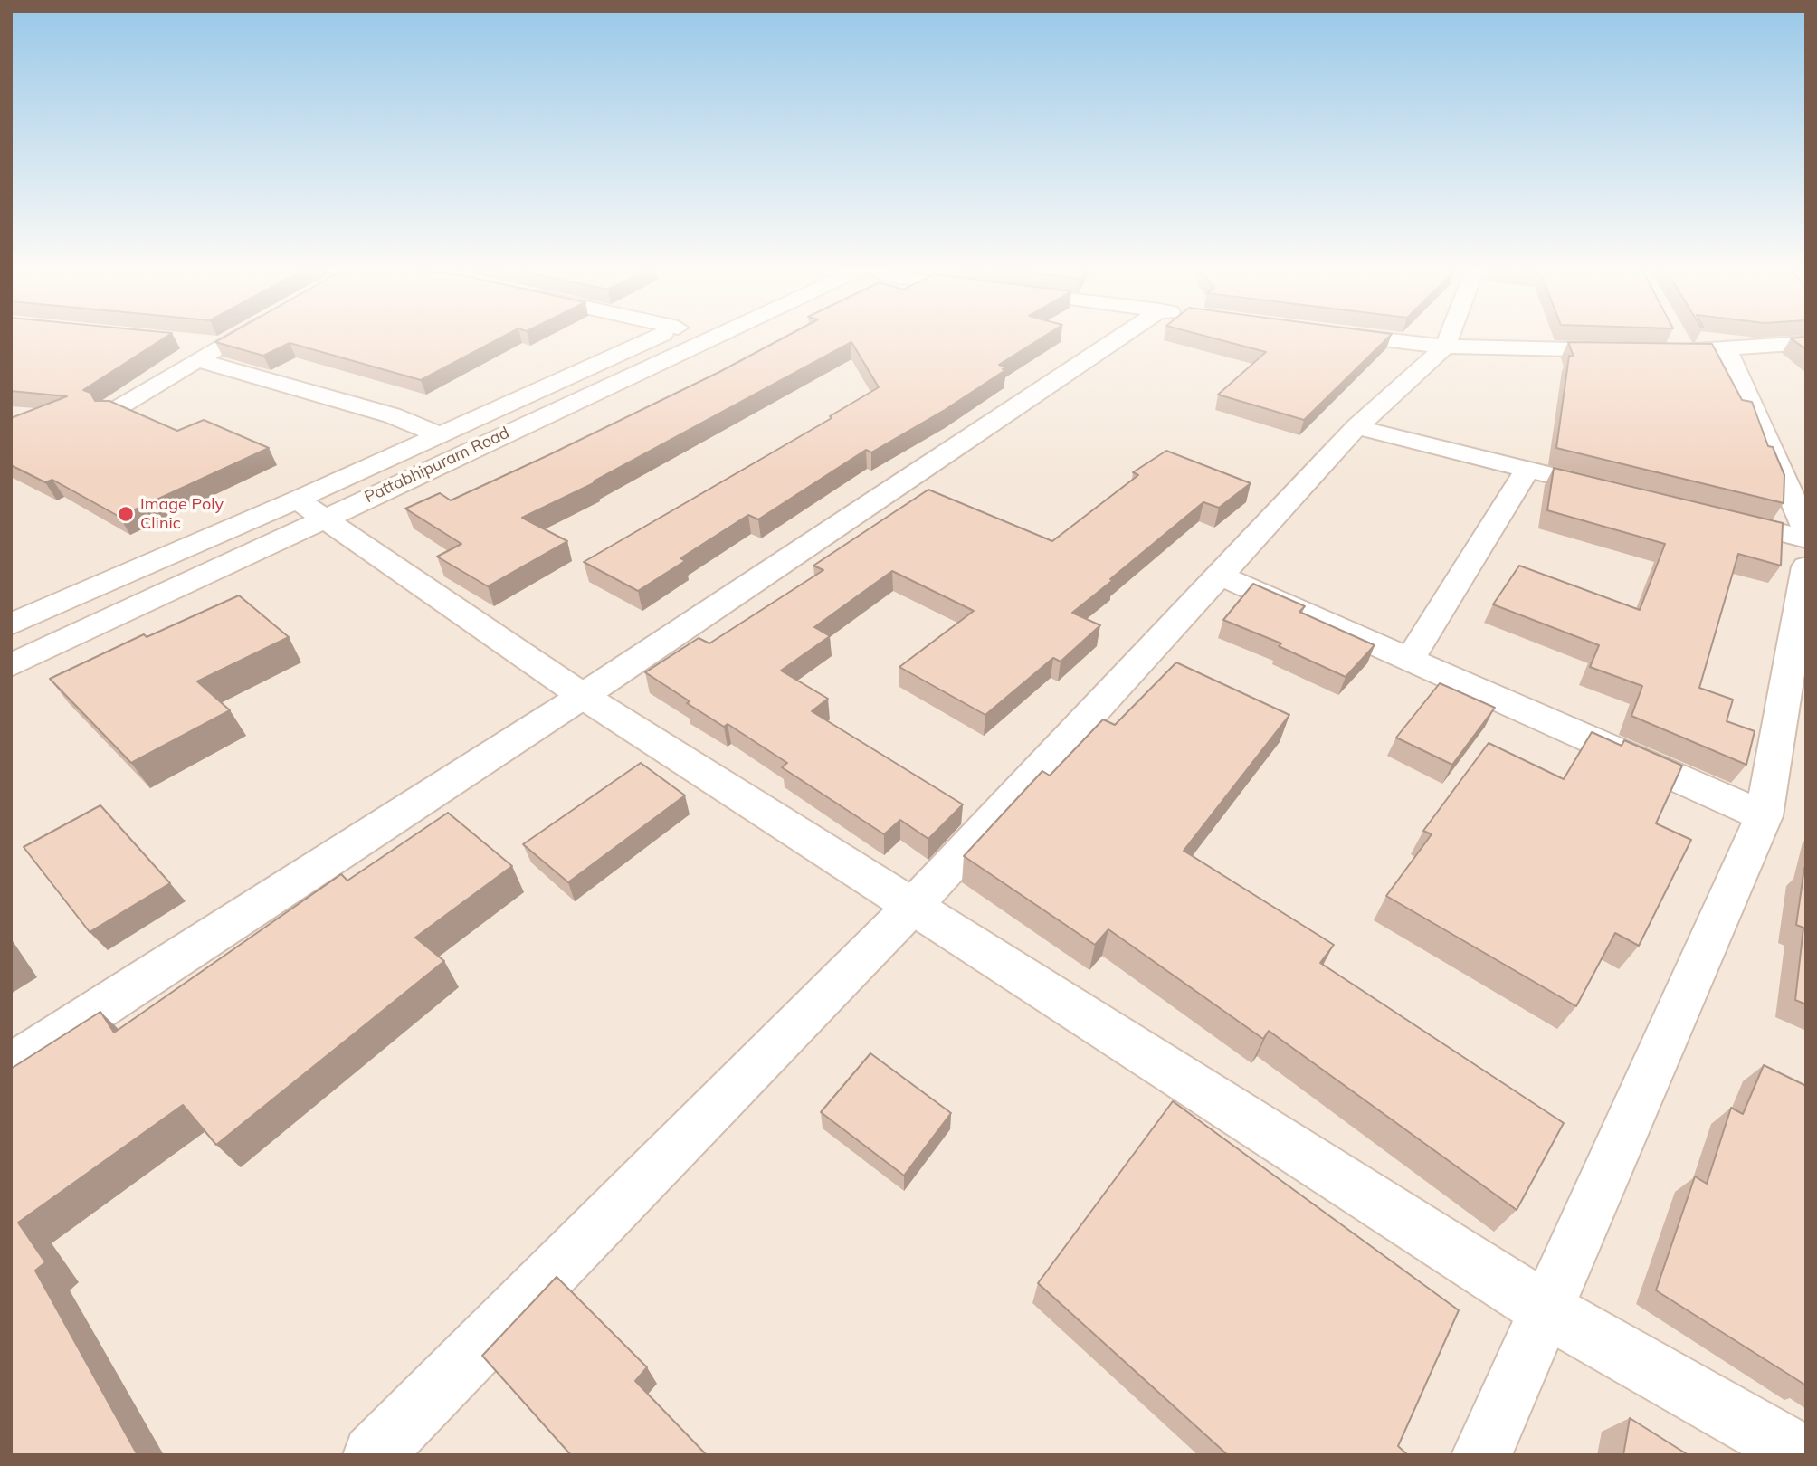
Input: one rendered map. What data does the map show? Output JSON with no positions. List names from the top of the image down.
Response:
{
  "streets": {
    "street": ["Pattabhipuram Road"]
  },
  "places": ["Image Poly Clinic"]
}
